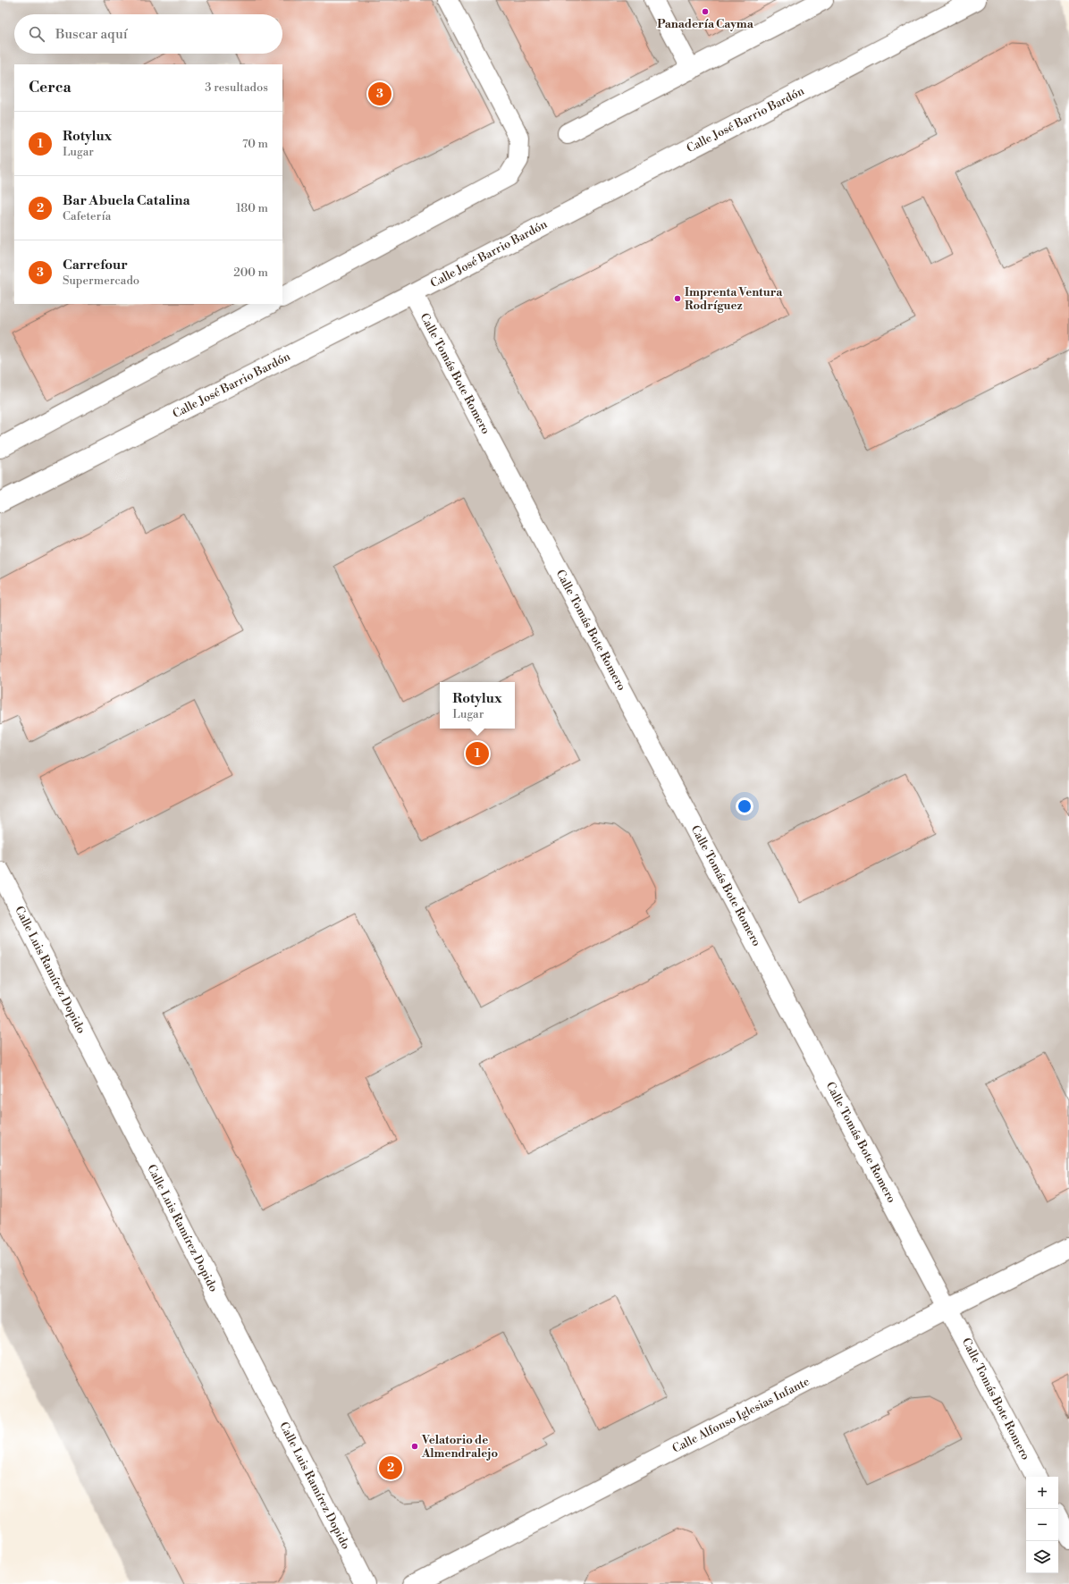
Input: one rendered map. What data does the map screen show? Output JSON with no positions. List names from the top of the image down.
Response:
{
  "streets": {
    "street": [
      "Calle José Barrio Bardón",
      "Calle Tomás Bote Romero",
      "Calle Luis Ramírez Dopido",
      "Calle Alfonso Iglesias Infante"
    ]
  },
  "crossings": [
    ["Calle José Barrio Bardón", "Calle Tomás Bote Romero"],
    ["Calle Tomás Bote Romero", "Calle Alfonso Iglesias Infante"]
  ],
  "places": ["Panadería Cayma", "Imprenta Ventura Rodríguez", "Velatorio de Almendralejo"],
  "page": {
    "search": "Buscar aquí",
    "heading": ["Cerca", "3 resultados"],
    "pins": ["3", "1", "2"],
    "list": [
      {
        "mark": "1",
        "name": "Rotylux",
        "note": "Lugar",
        "value": "70 m"
      },
      {
        "mark": "2",
        "name": "Bar Abuela Catalina",
        "note": "Cafetería",
        "value": "180 m"
      },
      {
        "mark": "3",
        "name": "Carrefour",
        "note": "Supermercado",
        "value": "200 m"
      }
    ],
    "popup": ["Rotylux", "Lugar"],
    "map_buttons": ["+", "−"]
  }
}
